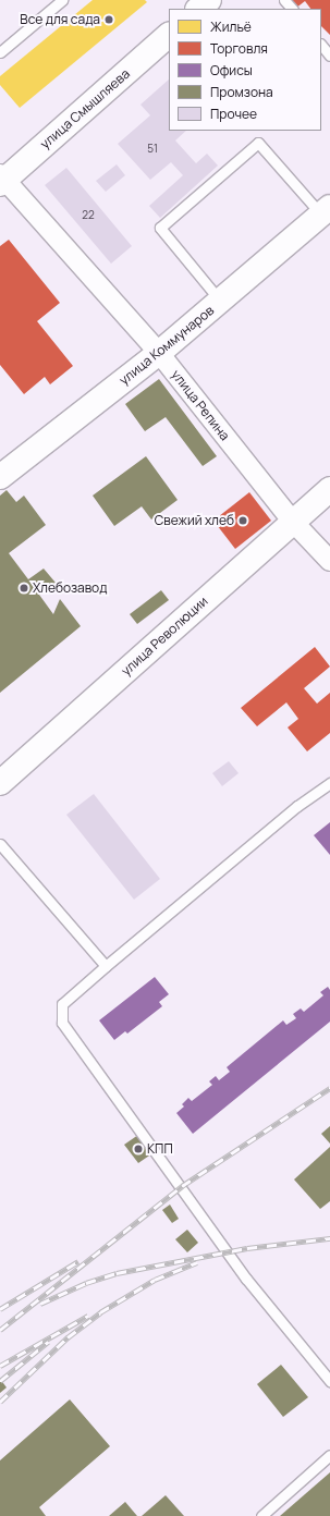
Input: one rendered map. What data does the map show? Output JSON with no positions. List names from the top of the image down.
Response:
{
  "streets": {
    "street": [
      "улица Смышляева",
      "улица Коммунаров",
      "улица Репина",
      "улица Революции"
    ]
  },
  "crossings": [
    ["улица Смышляева", "улица Репина"],
    ["улица Коммунаров", "улица Репина"],
    ["улица Репина", "улица Революции"]
  ],
  "places": [
    "Все для сада",
    "Свежий хлеб",
    "Хлебозавод",
    "КПП"
  ],
  "house_numbers": ["51", "22"],
  "legend": [
    "Жильё",
    "Торговля",
    "Офисы",
    "Промзона",
    "Прочее"
  ]
}
